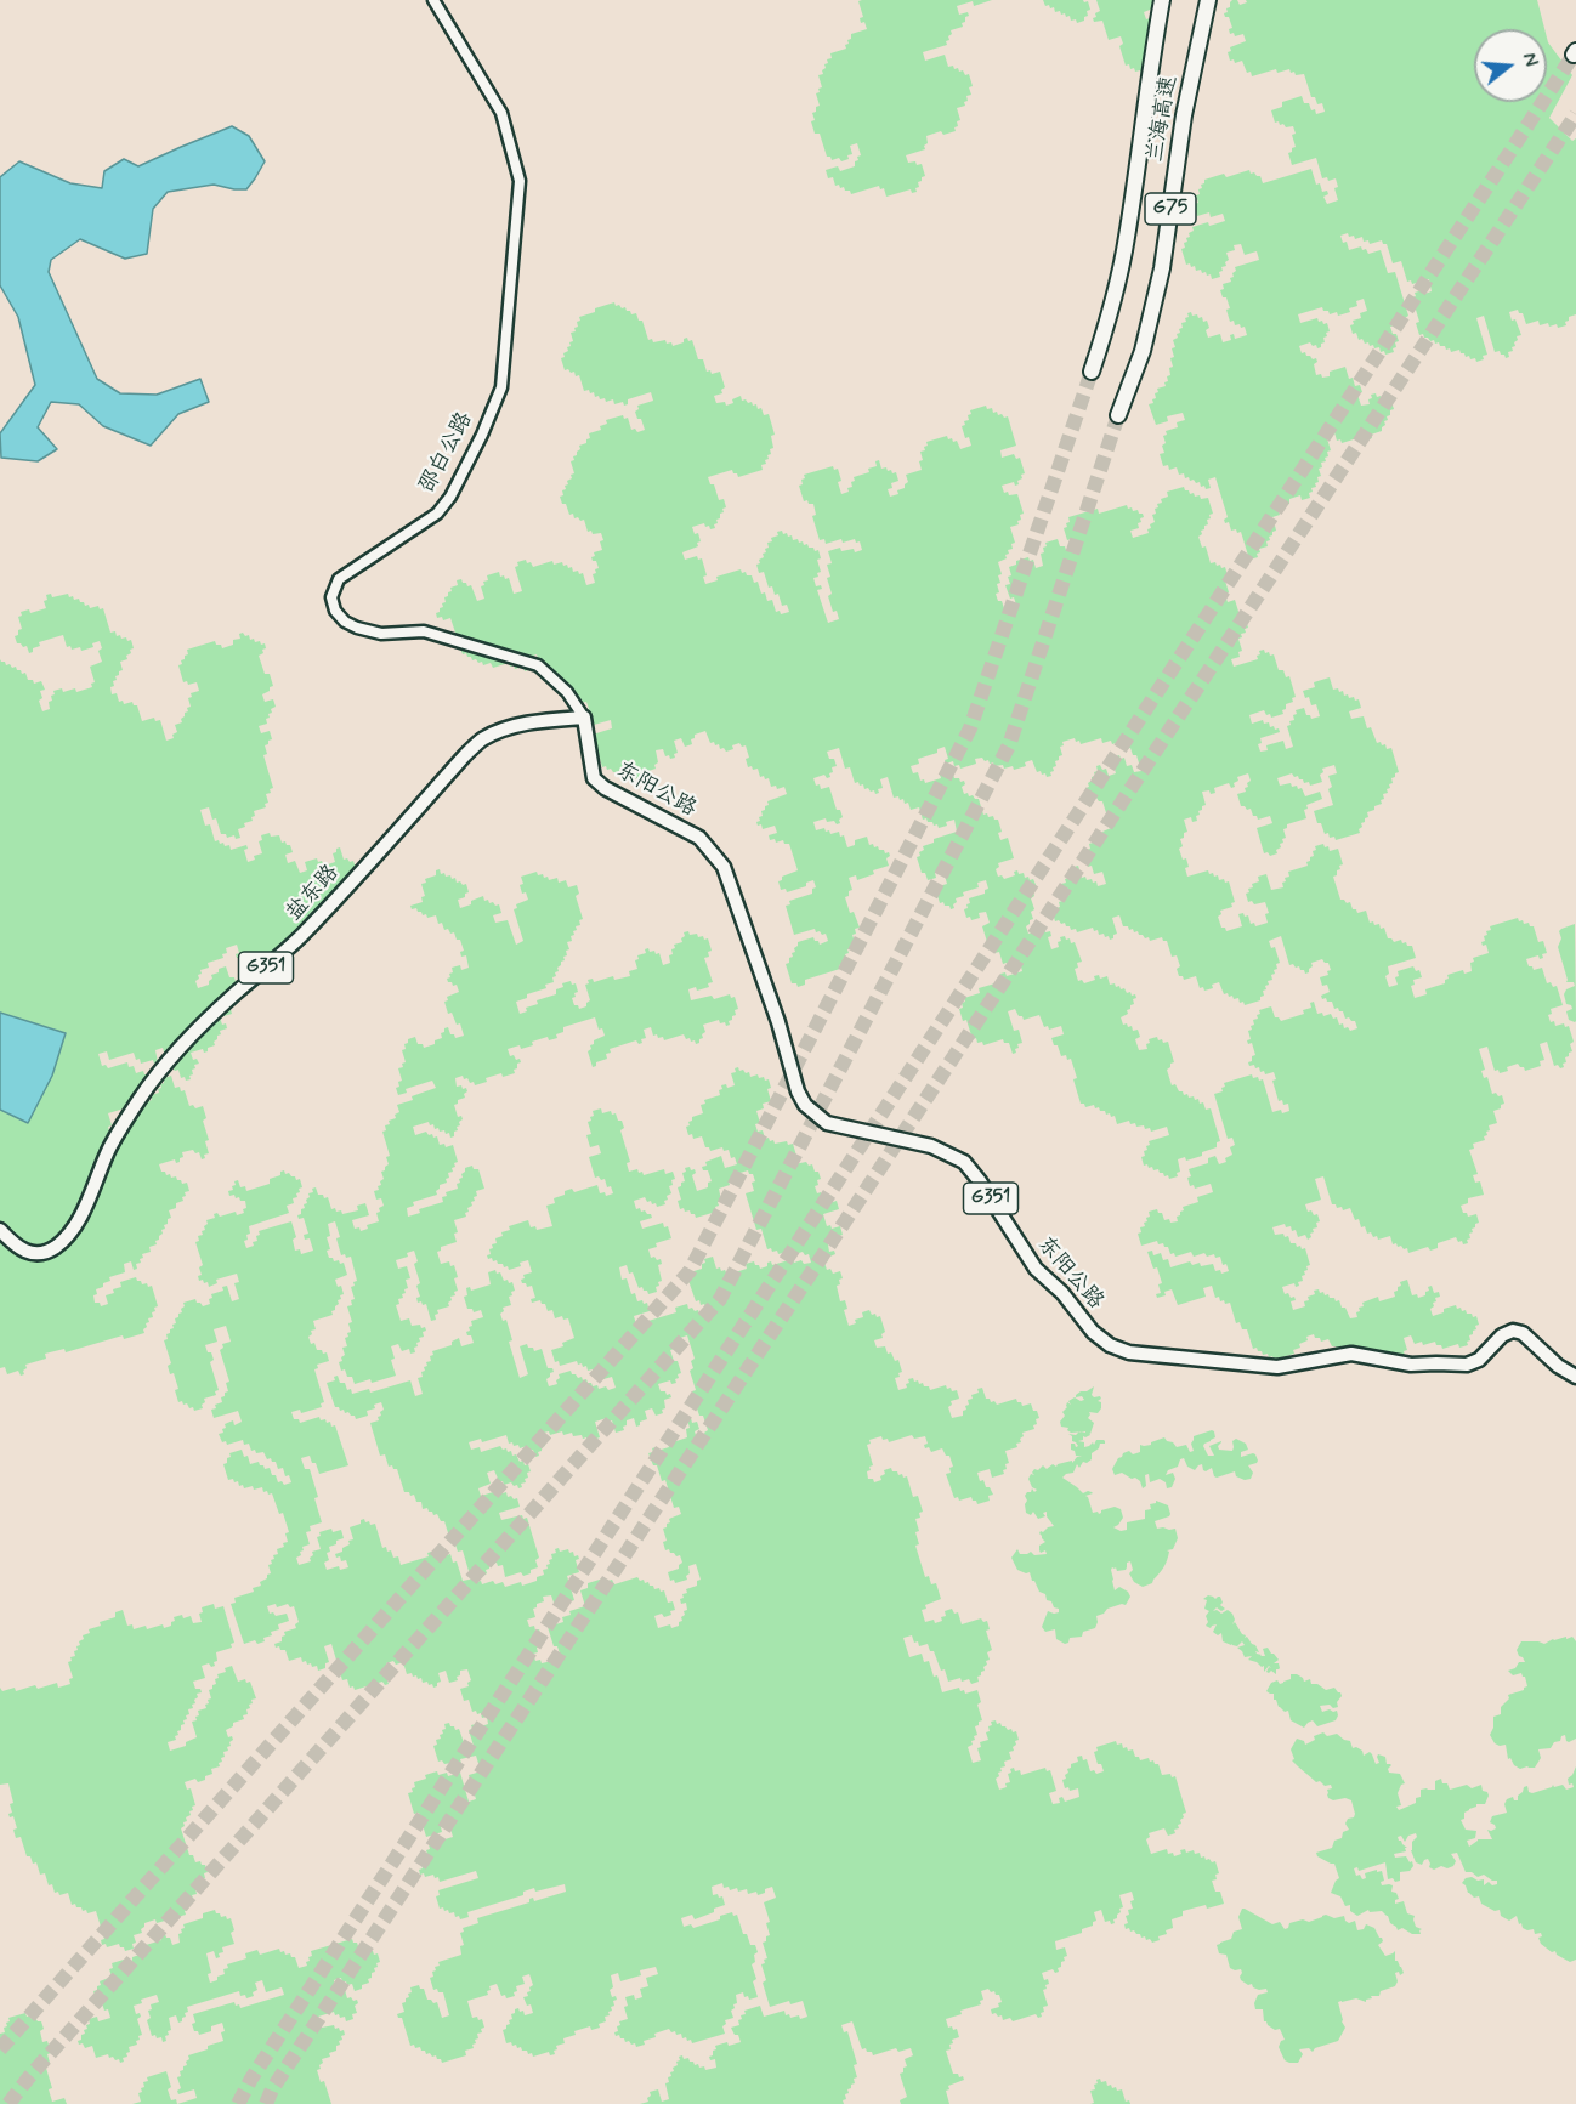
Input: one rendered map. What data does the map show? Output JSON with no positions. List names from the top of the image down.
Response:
{
  "streets": {
    "highway": [
      "兰海高速",
      "G75",
      "东阳公路",
      "盐东路",
      "G351"
    ],
    "street": ["邵白公路"]
  },
  "crossings": [
    ["邵白公路", "东阳公路"],
    ["邵白公路", "盐东路"],
    ["东阳公路", "盐东路"]
  ],
  "north": "right"
}
